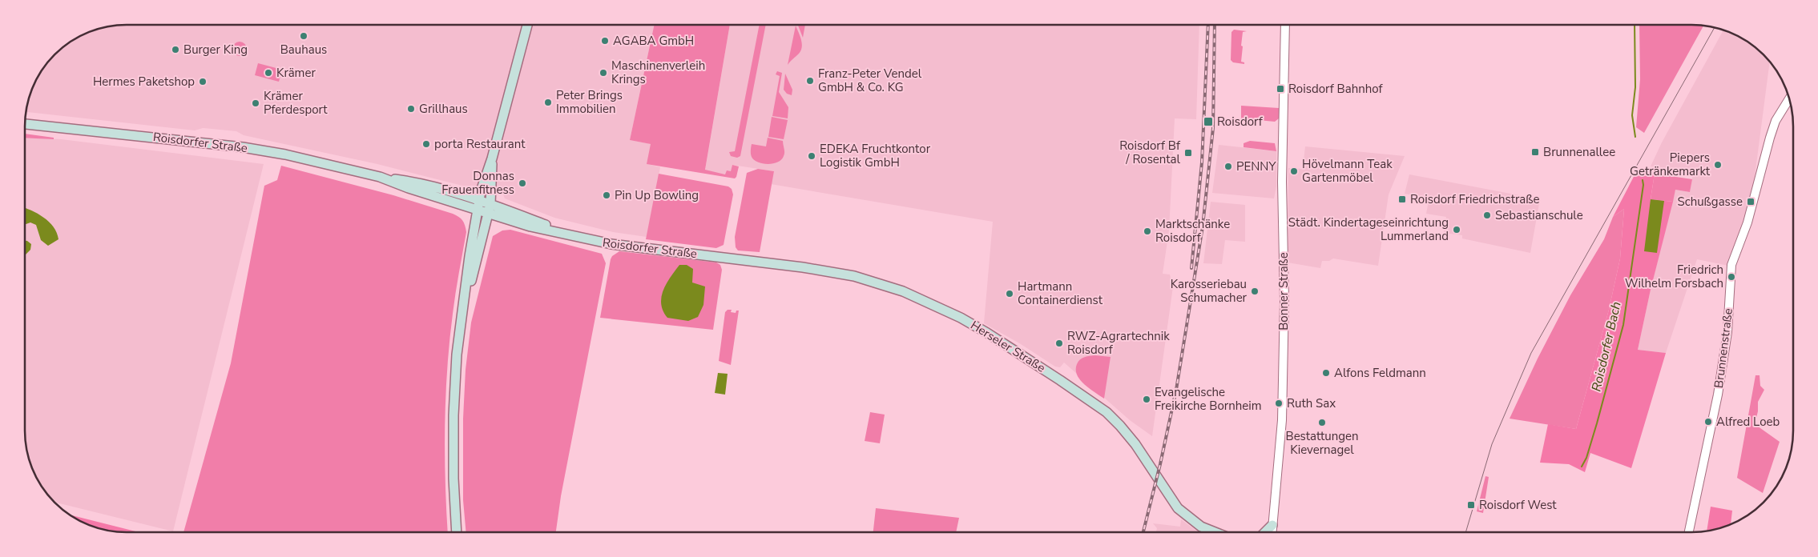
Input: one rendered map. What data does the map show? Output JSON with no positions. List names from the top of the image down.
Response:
{
  "streets": {
    "main road": ["Roisdorfer Straße", "Herseler Straße"],
    "street": ["Bonner Straße", "Brunnenstraße"]
  },
  "crossings": [
    ["Roisdorfer Straße", "Herseler Straße"]
  ],
  "water": ["Roisdorfer Bach"],
  "places": {
    "other": [
      "Bauhaus",
      "AGABA GmbH",
      "Burger King",
      "Krämer",
      "Maschinenverleih Krings",
      "Franz-Peter Vendel GmbH & Co. KG",
      "Hermes Paketshop",
      "Peter Brings Immobilien",
      "Krämer Pferdesport",
      "Grillhaus",
      "porta Restaurant",
      "EDEKA Fruchtkontor Logistik GmbH",
      "Piepers Getränkemarkt",
      "PENNY",
      "Hövelmann Teak Gartenmöbel",
      "Donnas Frauenfitness",
      "Pin Up Bowling",
      "Sebastianschule",
      "Städt. Kindertageseinrichtung Lummerland",
      "Marktschänke Roisdorf",
      "Friedrich Wilhelm Forsbach",
      "Karosseriebau Schumacher",
      "Hartmann Containerdienst",
      "RWZ-Agrartechnik Roisdorf",
      "Alfons Feldmann",
      "Evangelische Freikirche Bornheim",
      "Ruth Sax",
      "Alfred Loeb",
      "Bestattungen Kievernagel"
    ],
    "transit": [
      "Roisdorf Bahnhof",
      "Roisdorf",
      "Brunnenallee",
      "Roisdorf Bf / Rosental",
      "Roisdorf Friedrichstraße",
      "Schußgasse",
      "Roisdorf West"
    ]
  }
}
